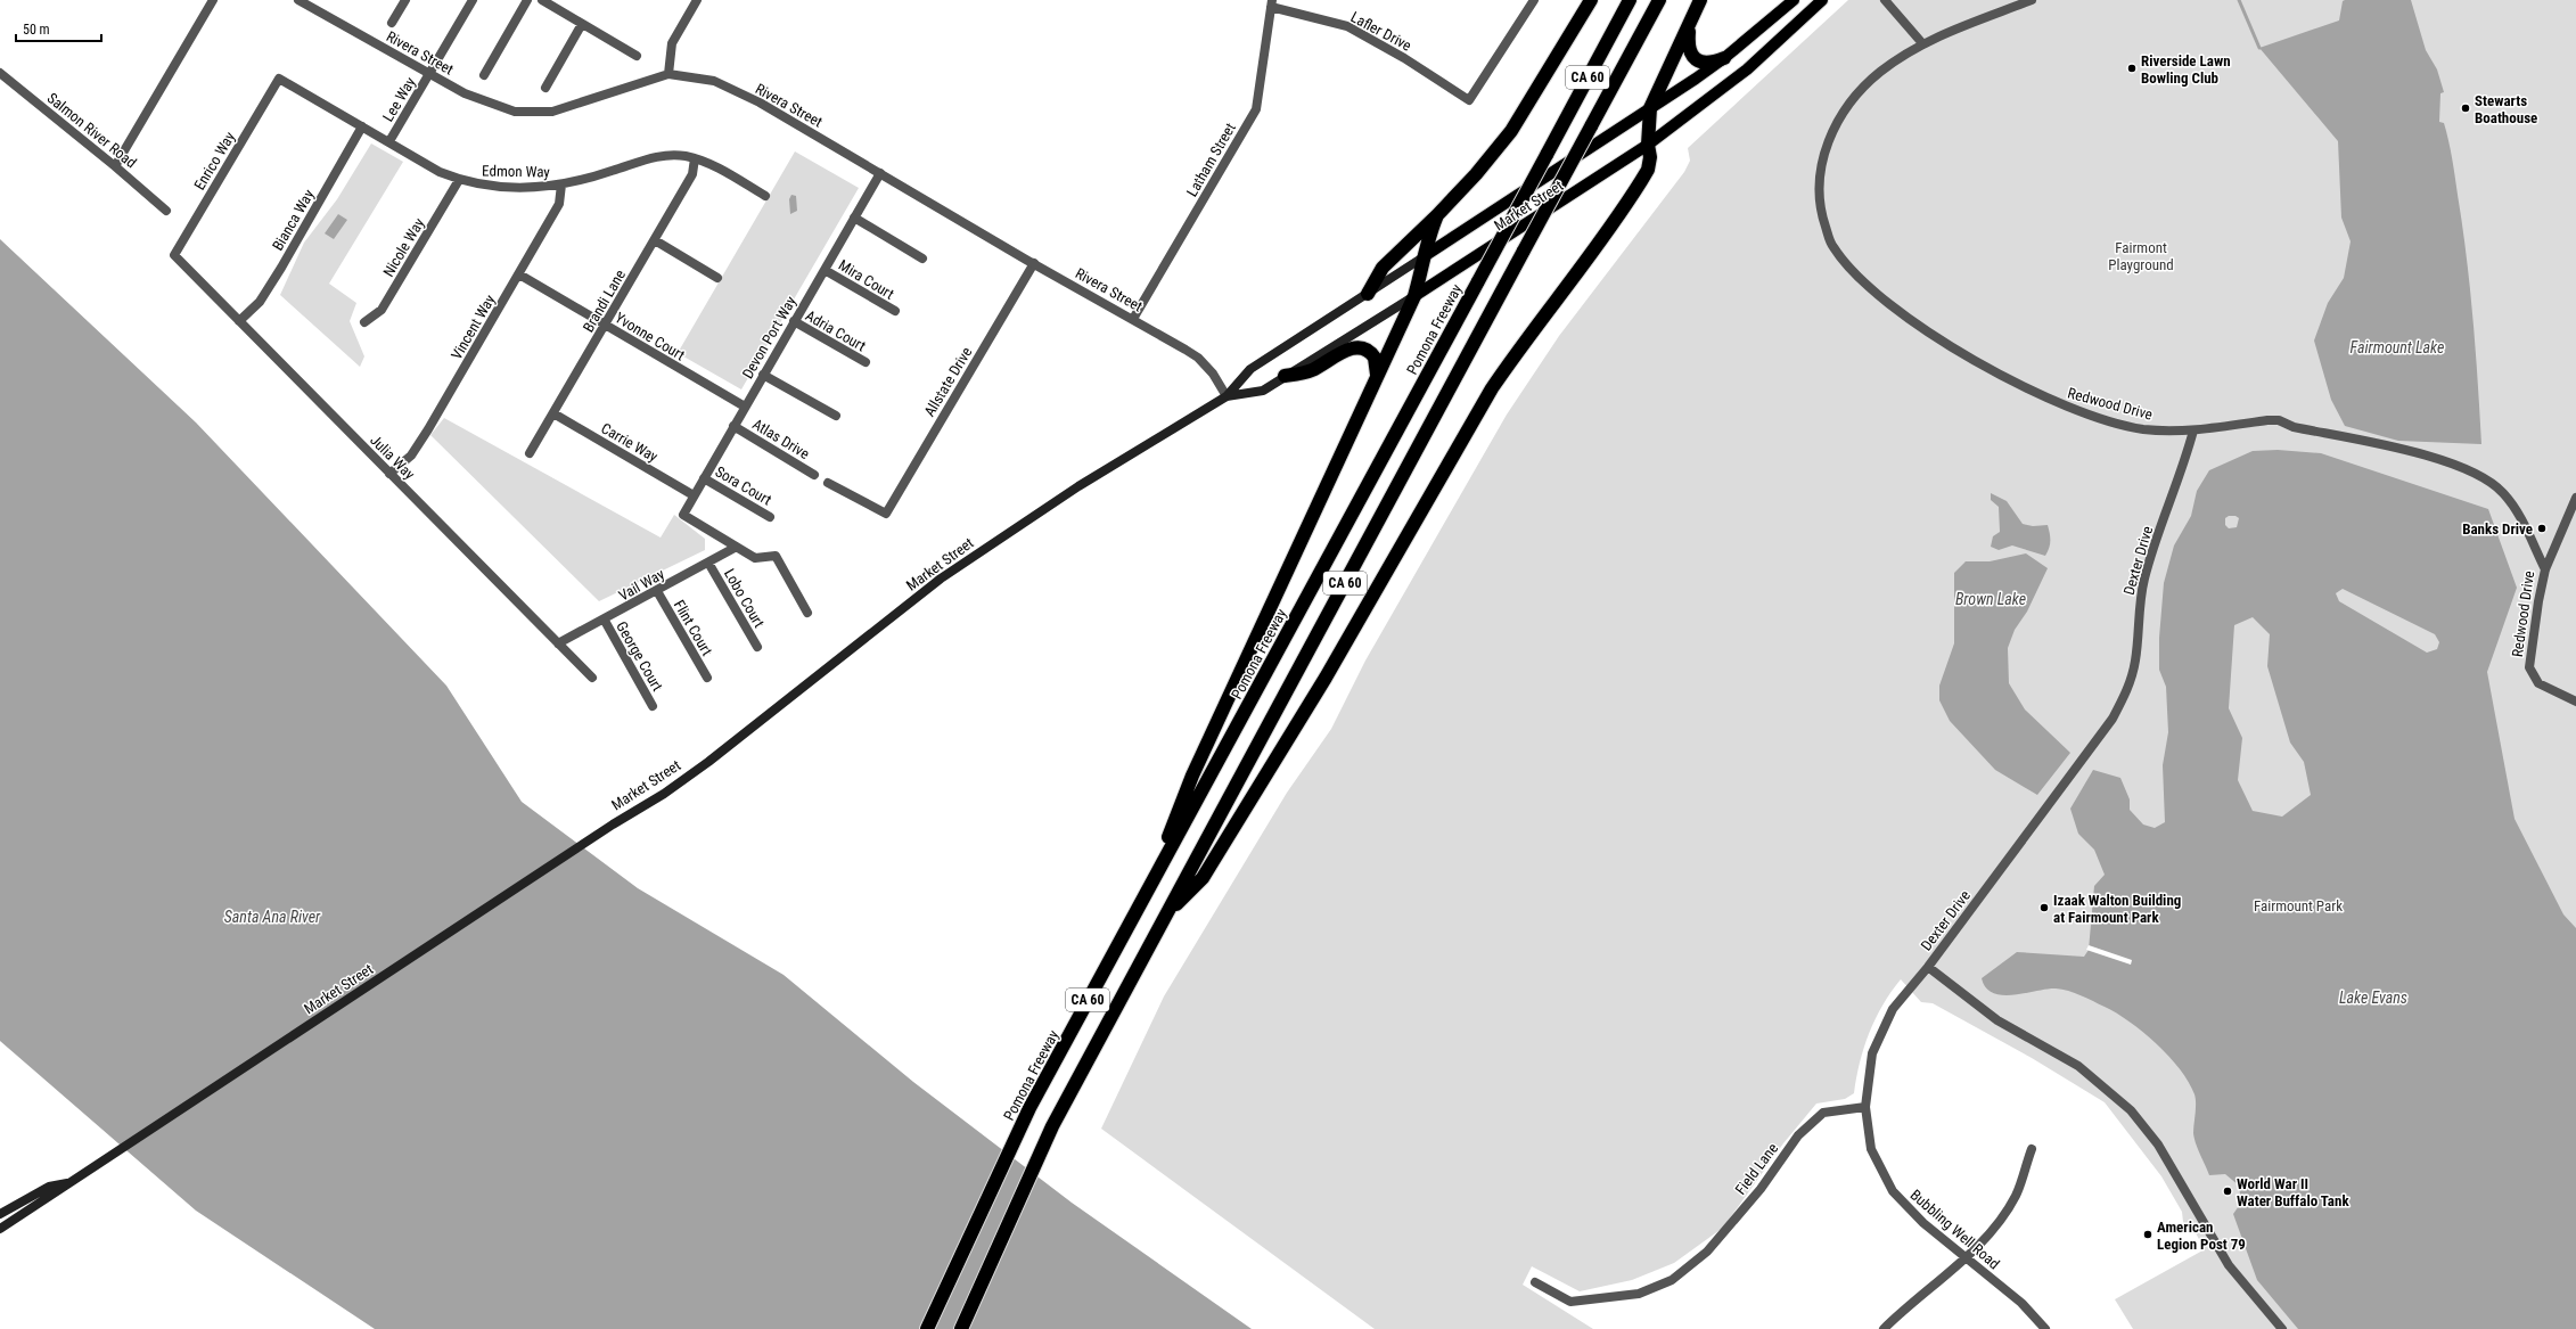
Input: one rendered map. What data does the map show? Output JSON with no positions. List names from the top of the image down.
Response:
{
  "streets": {
    "highway": ["CA 60", "Pomona Freeway"],
    "main road": ["Market Street"],
    "street": [
      "Lafler Drive",
      "Rivera Street",
      "Lee Way",
      "Salmon River Road",
      "Latham Street",
      "Enrico Way",
      "Edmon Way",
      "Bianca Way",
      "Nicole Way",
      "Mira Court",
      "Brandi Lane",
      "Vincent Way",
      "Adria Court",
      "Yvonne Court",
      "Devon Port Way",
      "Allstate Drive",
      "Redwood Drive",
      "Atlas Drive",
      "Carrie Way",
      "Julia Way",
      "Sora Court",
      "Dexter Drive",
      "Vail Way",
      "Lobo Court",
      "Flint Court",
      "George Court",
      "Field Lane",
      "Bubbling Well Road"
    ]
  },
  "crossings": [
    ["Lafler Drive", "Latham Street"],
    ["Rivera Street", "Lee Way"],
    ["Rivera Street", "Latham Street"],
    ["Rivera Street", "Market Street"],
    ["Rivera Street", "Devon Port Way"],
    ["Rivera Street", "Allstate Drive"],
    ["Lee Way", "Edmon Way"],
    ["Enrico Way", "Edmon Way"],
    ["Enrico Way", "Julia Way"],
    ["Edmon Way", "Bianca Way"],
    ["Edmon Way", "Nicole Way"],
    ["Edmon Way", "Brandi Lane"],
    ["Edmon Way", "Vincent Way"],
    ["Bianca Way", "Julia Way"],
    ["Mira Court", "Devon Port Way"],
    ["Brandi Lane", "Yvonne Court"],
    ["Brandi Lane", "Carrie Way"],
    ["Vincent Way", "Yvonne Court"],
    ["Vincent Way", "Julia Way"],
    ["Adria Court", "Devon Port Way"],
    ["Yvonne Court", "Devon Port Way"],
    ["Devon Port Way", "Atlas Drive"],
    ["Devon Port Way", "Carrie Way"],
    ["Devon Port Way", "Sora Court"],
    ["Devon Port Way", "Vail Way"],
    ["Redwood Drive", "Dexter Drive"],
    ["Julia Way", "Vail Way"],
    ["Vail Way", "Lobo Court"],
    ["Vail Way", "Flint Court"],
    ["Vail Way", "George Court"],
    ["Field Lane", "Bubbling Well Road"]
  ],
  "water": [
    "Fairmount Lake",
    "Brown Lake",
    "Santa Ana River",
    "Lake Evans"
  ],
  "parks": ["Fairmont Playground", "Fairmount Park"],
  "places": [
    "Riverside Lawn Bowling Club",
    "Stewarts Boathouse",
    "Banks Drive",
    "Izaak Walton Building at Fairmount Park",
    "World War II Water Buffalo Tank",
    "American Legion Post 79"
  ],
  "scale_bar": "50 m"
}
